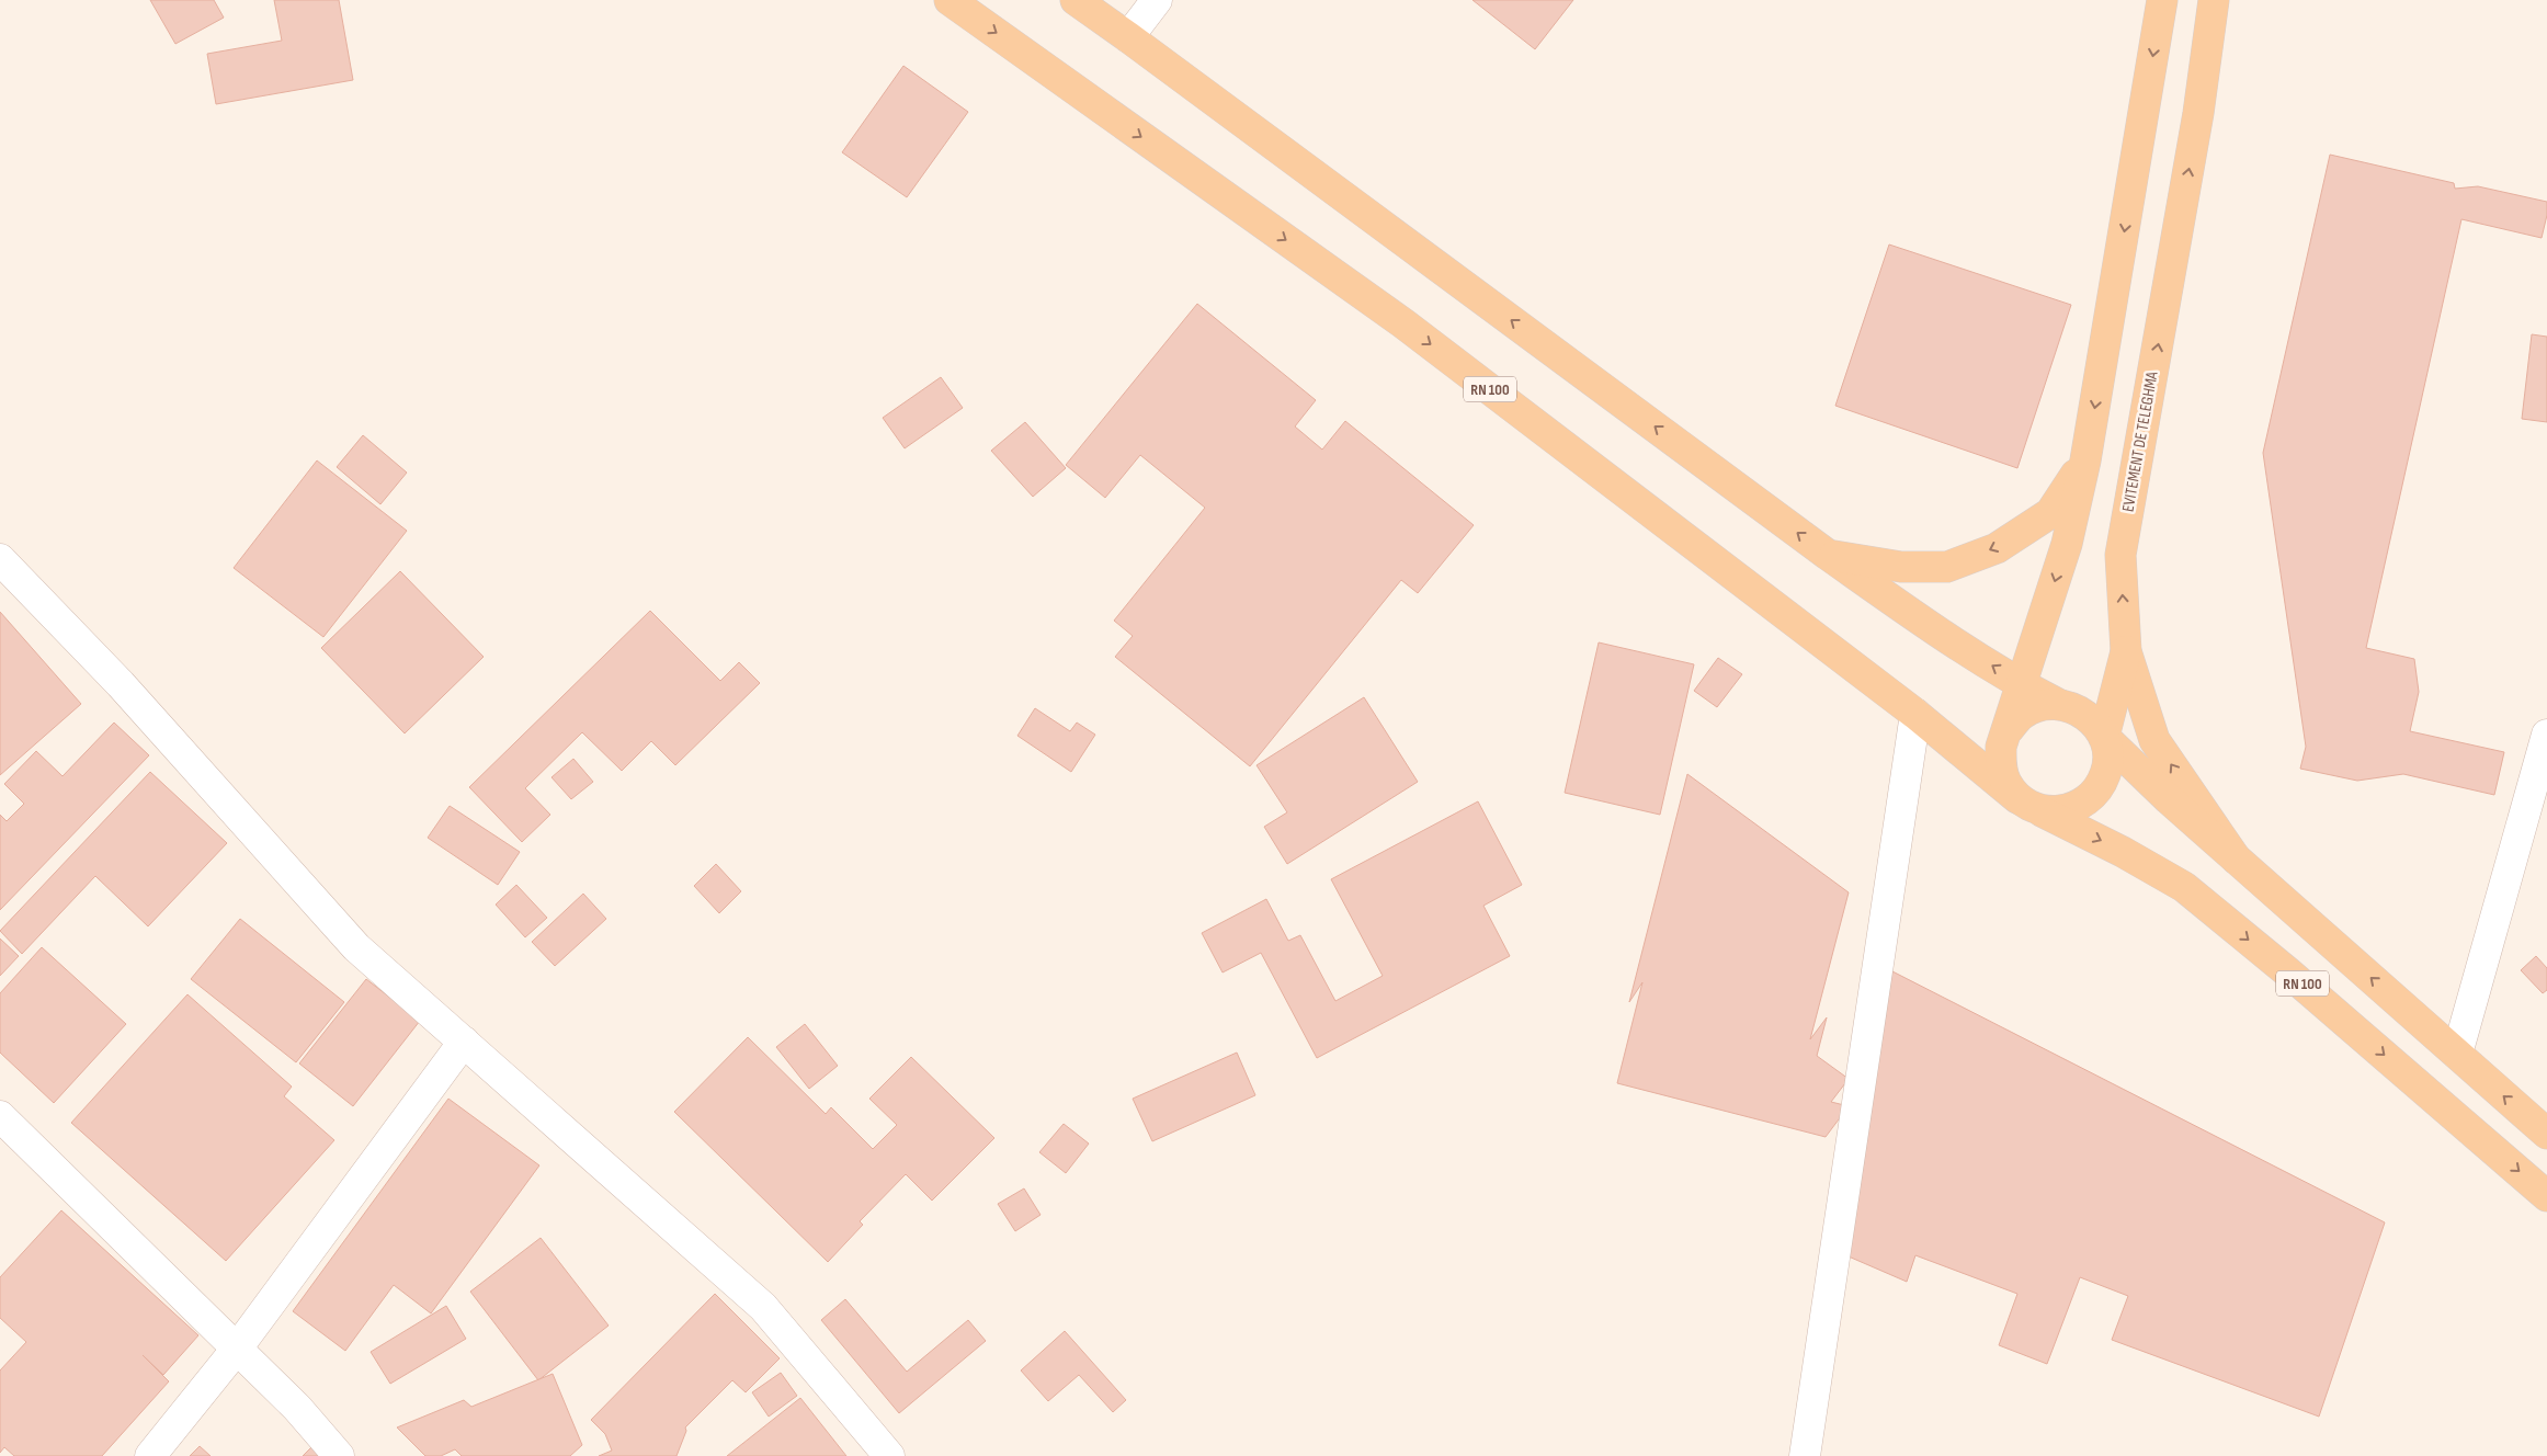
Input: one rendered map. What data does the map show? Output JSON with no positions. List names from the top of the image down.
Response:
{
  "streets": {
    "main road": ["RN 100", "EVITEMENT DE TELEGHMA"]
  },
  "crossings": [
    ["RN 100", "EVITEMENT DE TELEGHMA"]
  ]
}
